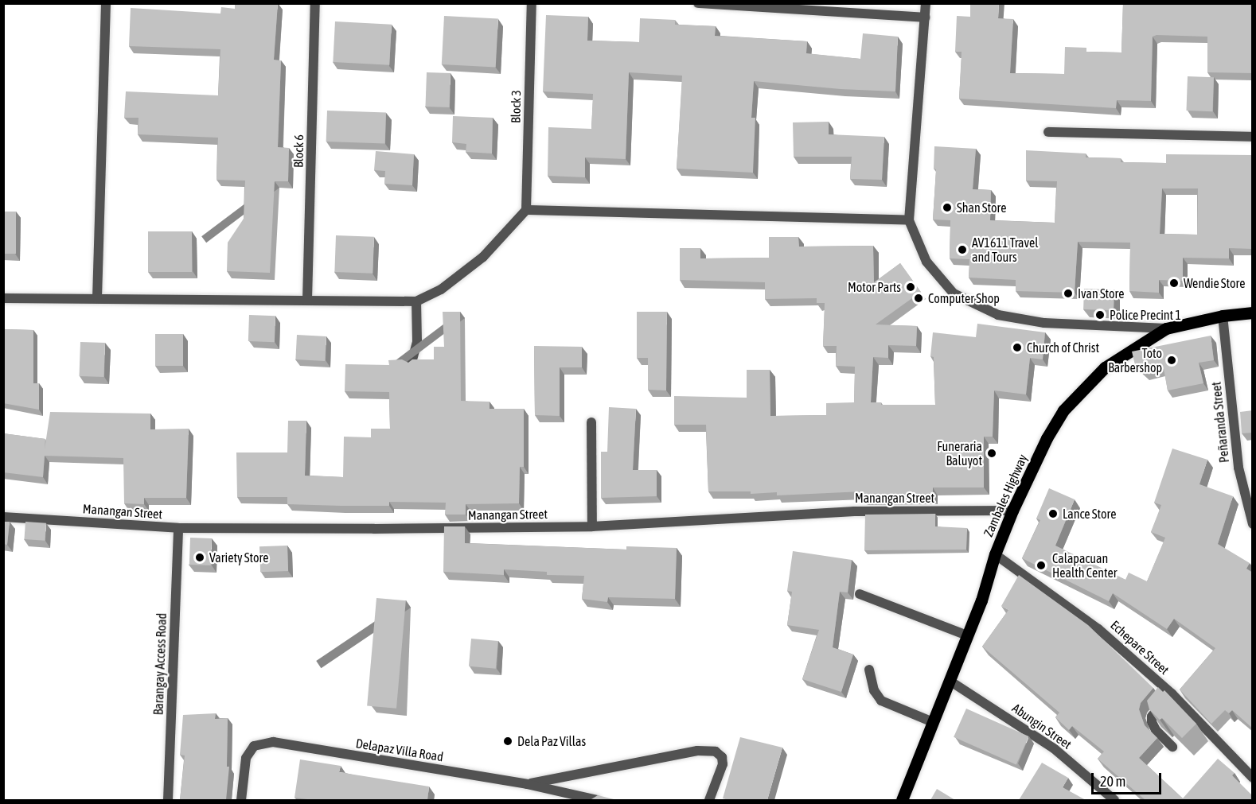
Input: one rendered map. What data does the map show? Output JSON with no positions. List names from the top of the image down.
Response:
{
  "streets": {
    "main road": ["Zambales Highway"],
    "street": [
      "Block 3",
      "Block 6",
      "Peñaranda Street",
      "Manangan Street",
      "Echepare Street",
      "Barangay Access Road",
      "Abungin Street",
      "Delapaz Villa Road"
    ]
  },
  "crossings": [
    ["Peñaranda Street", "Zambales Highway"],
    ["Zambales Highway", "Manangan Street"],
    ["Zambales Highway", "Echepare Street"],
    ["Zambales Highway", "Abungin Street"],
    ["Manangan Street", "Barangay Access Road"]
  ],
  "places": [
    "Shan Store",
    "AV1611 Travel and Tours",
    "Wendie Store",
    "Motor Parts",
    "Ivan Store",
    "Computer Shop",
    "Police Precint 1",
    "Church of Christ",
    "Toto Barbershop",
    "Funeraria Baluyot",
    "Lance Store",
    "Variety Store",
    "Calapacuan Health Center",
    "Dela Paz Villas"
  ],
  "scale_bar": "20 m"
}
